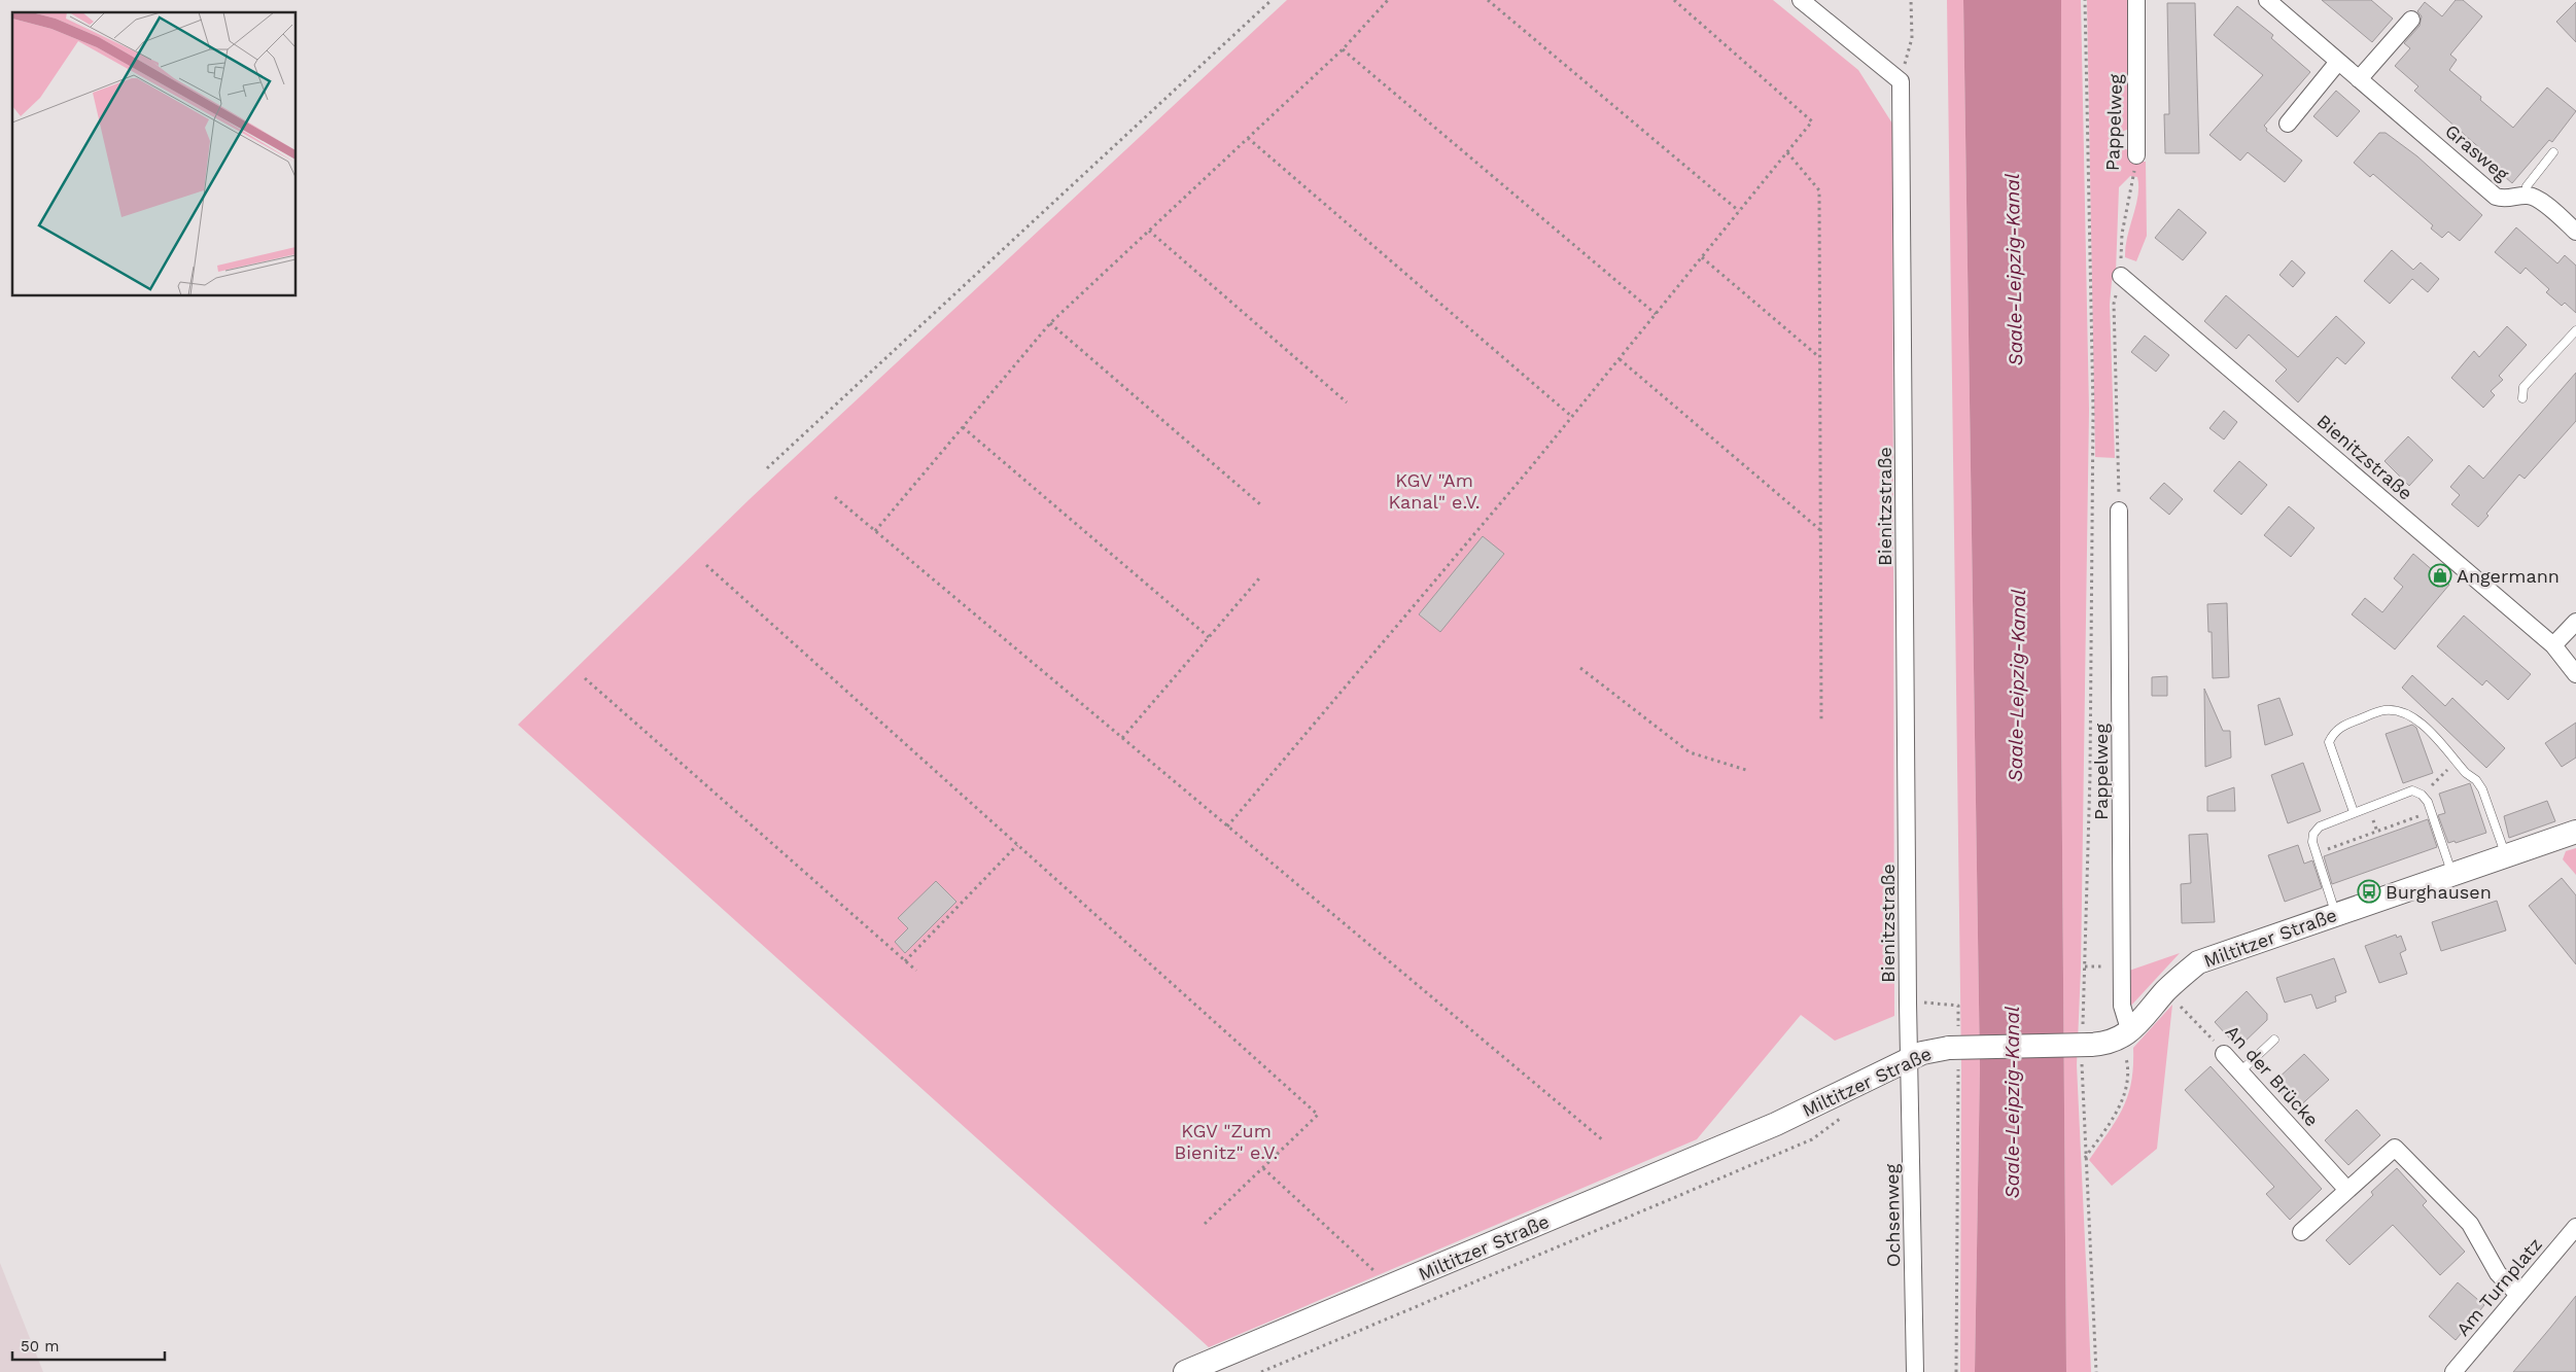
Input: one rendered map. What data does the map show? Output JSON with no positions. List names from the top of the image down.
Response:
{
  "streets": {
    "street": [
      "Pappelweg",
      "Grasweg",
      "Bienitzstraße",
      "Miltitzer Straße",
      "An der Brücke",
      "Ochsenweg",
      "Am Turnplatz"
    ]
  },
  "crossings": [
    ["Pappelweg", "Bienitzstraße"],
    ["Pappelweg", "Miltitzer Straße"],
    ["Bienitzstraße", "Miltitzer Straße"],
    ["Bienitzstraße", "Ochsenweg"],
    ["Miltitzer Straße", "An der Brücke"],
    ["Miltitzer Straße", "Ochsenweg"]
  ],
  "water": ["Saale-Leipzig-Kanal"],
  "parks": ["KGV \"Am Kanal\" e.V.", "KGV \"Zum Bienitz\" e.V."],
  "places": {
    "shop": ["Angermann"],
    "bus stop": ["Burghausen"]
  },
  "scale_bar": "50 m"
}
